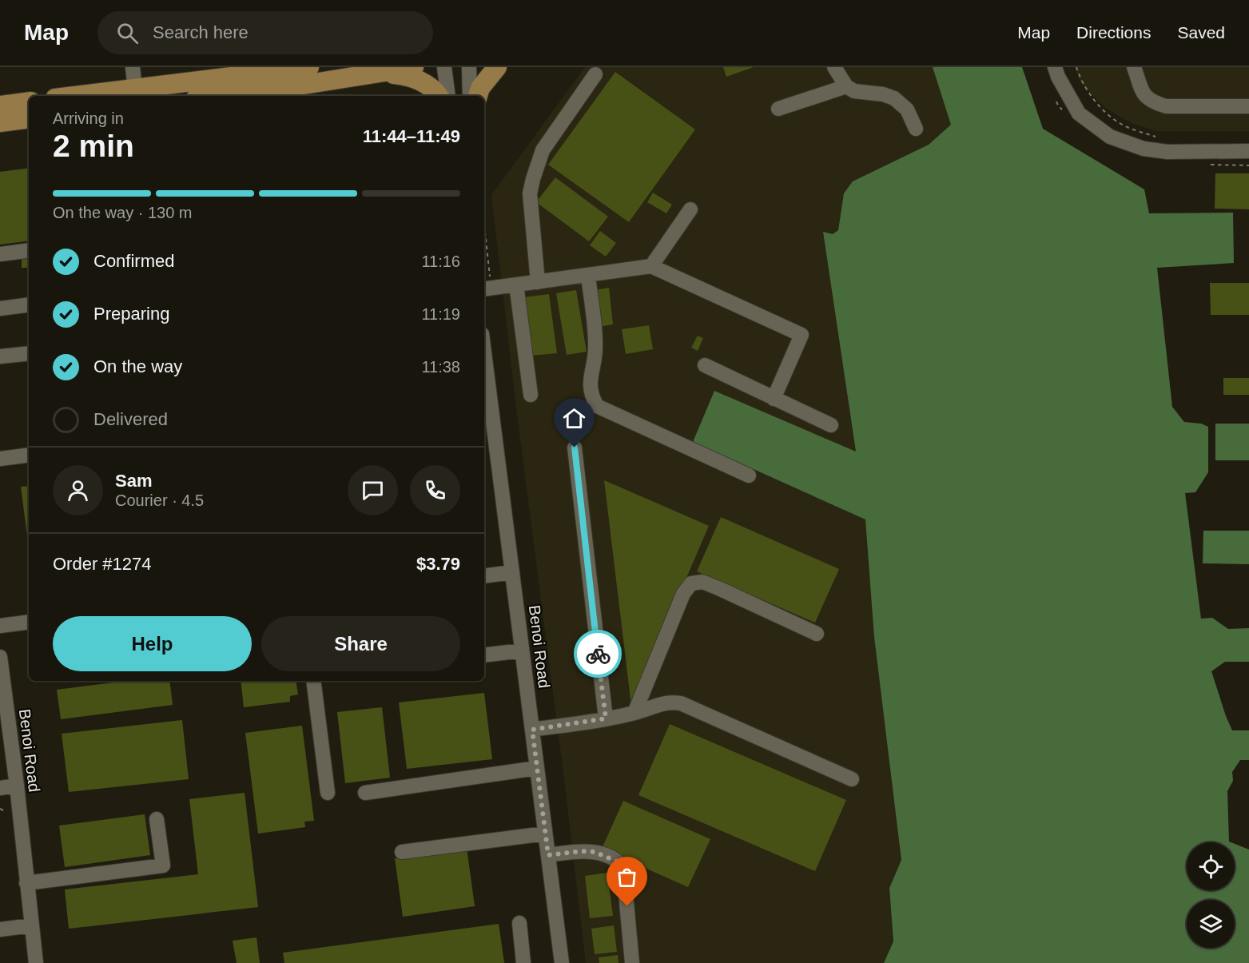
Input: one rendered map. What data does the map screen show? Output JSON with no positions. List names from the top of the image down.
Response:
{
  "streets": {
    "street": ["Benoi Road"]
  },
  "page": {
    "header": "Map",
    "search": "Search here",
    "nav": ["Map", "Directions", "Saved"],
    "heading": ["2 min", "Arriving in", "11:44–11:49"],
    "panel": [
      "Sam",
      "Courier · 4.5",
      "Order #1274",
      "$3.79"
    ],
    "bar": "On the way · 130 m",
    "list": [
      ["Confirmed", "11:16"],
      ["Preparing", "11:19"],
      ["On the way", "11:38"],
      "Delivered"
    ],
    "buttons": ["Help", "Share"]
  }
}
